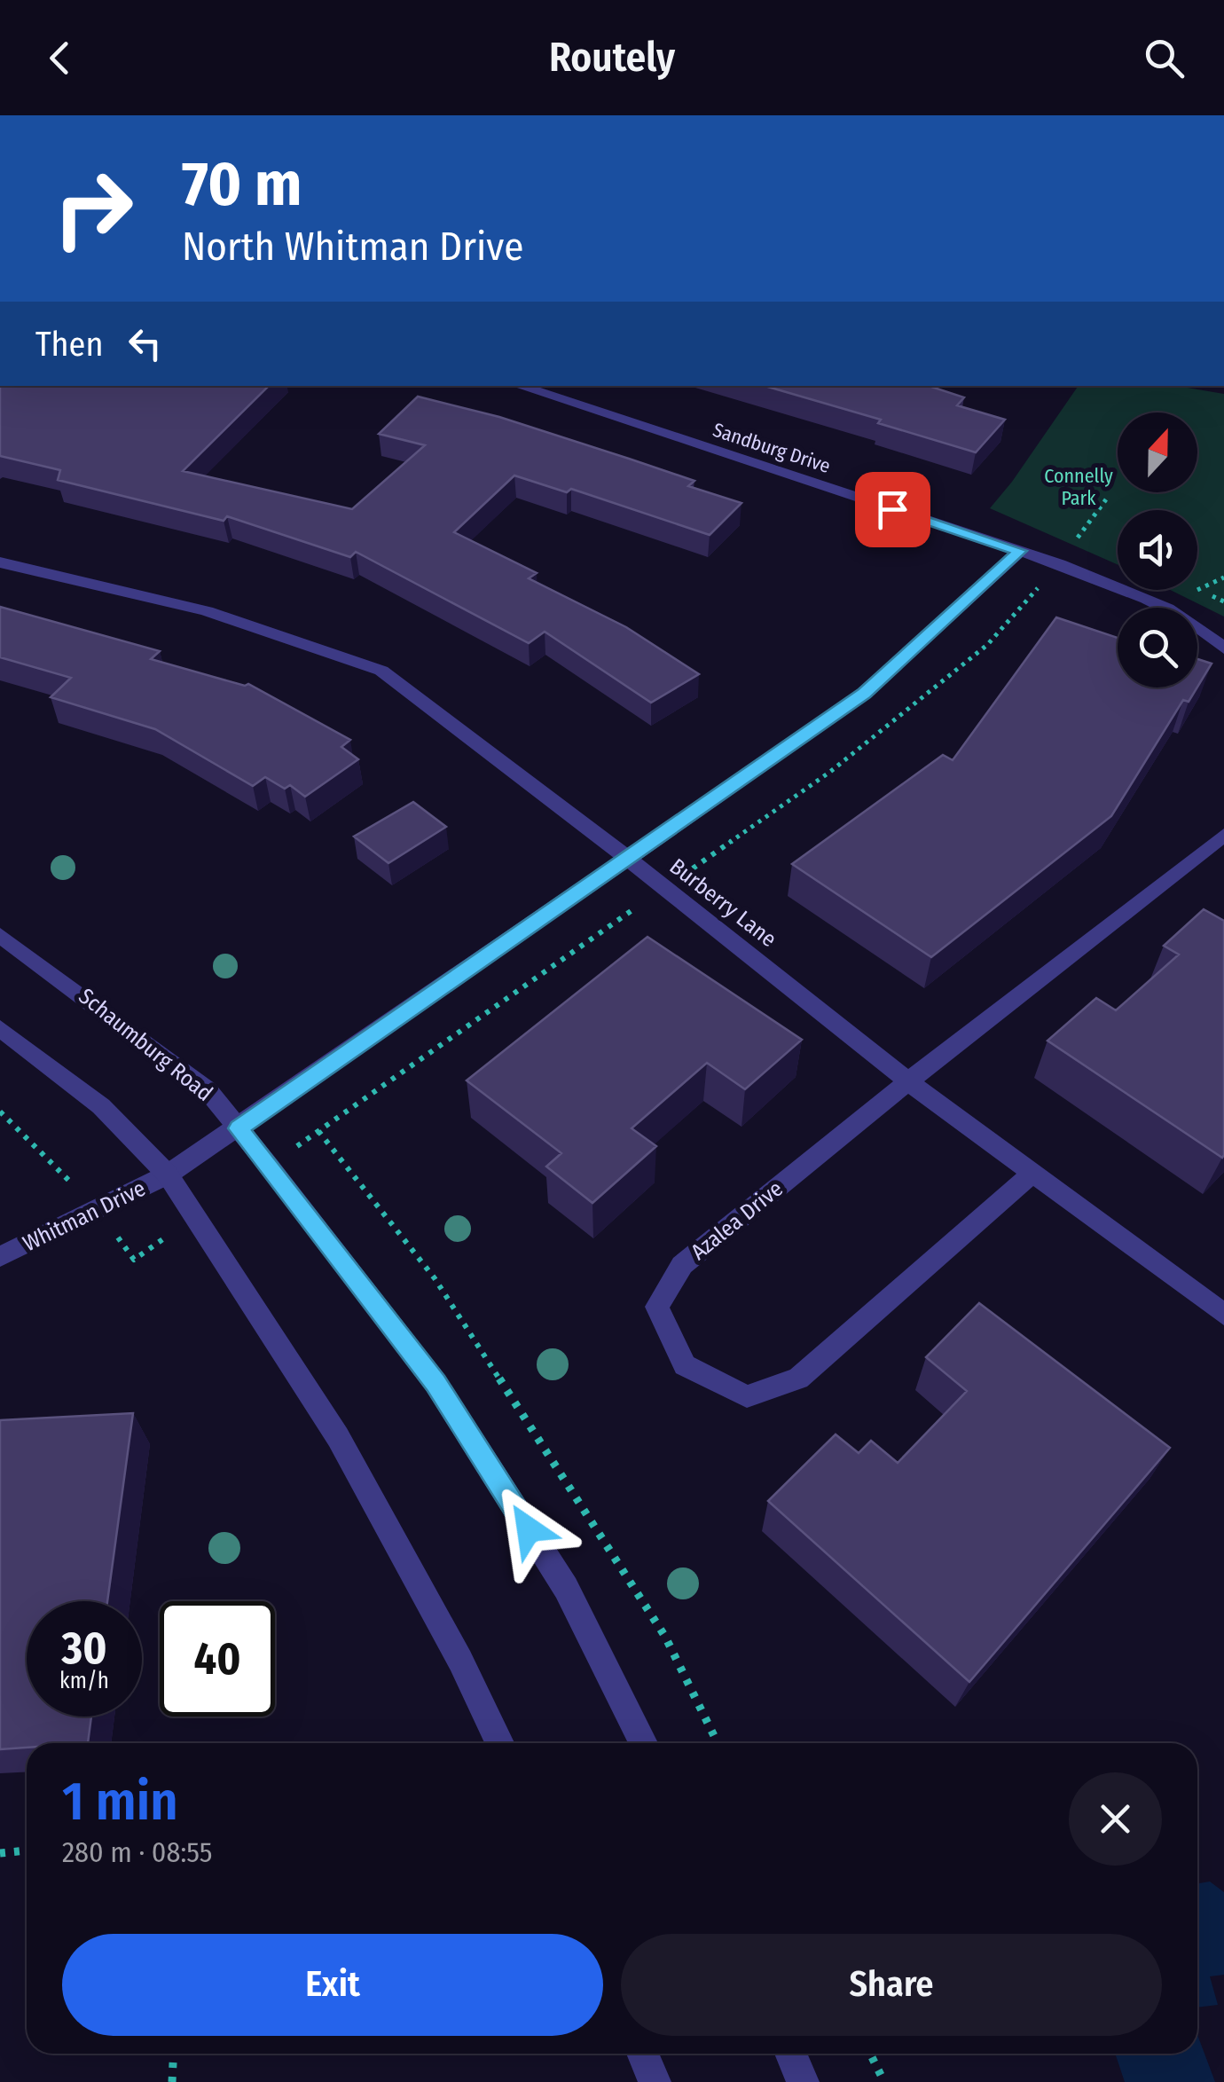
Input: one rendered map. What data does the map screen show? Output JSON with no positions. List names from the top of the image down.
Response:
{
  "streets": {
    "street": [
      "Sandburg Drive",
      "Burberry Lane",
      "Schaumburg Road",
      "Whitman Drive",
      "Azalea Drive"
    ]
  },
  "crossings": [
    ["Sandburg Drive", "Whitman Drive"],
    ["Burberry Lane", "Whitman Drive"],
    ["Burberry Lane", "Azalea Drive"],
    ["Schaumburg Road", "Whitman Drive"]
  ],
  "parks": ["Connelly Park"],
  "north": "top",
  "page": {
    "header": "Routely",
    "turn": ["70 m", "North Whitman Drive"],
    "then": "Then",
    "speed": "30 km/h",
    "limit": "40",
    "heading": ["1 min", "280 m · 08:55"],
    "buttons": ["Exit", "Share"]
  }
}
